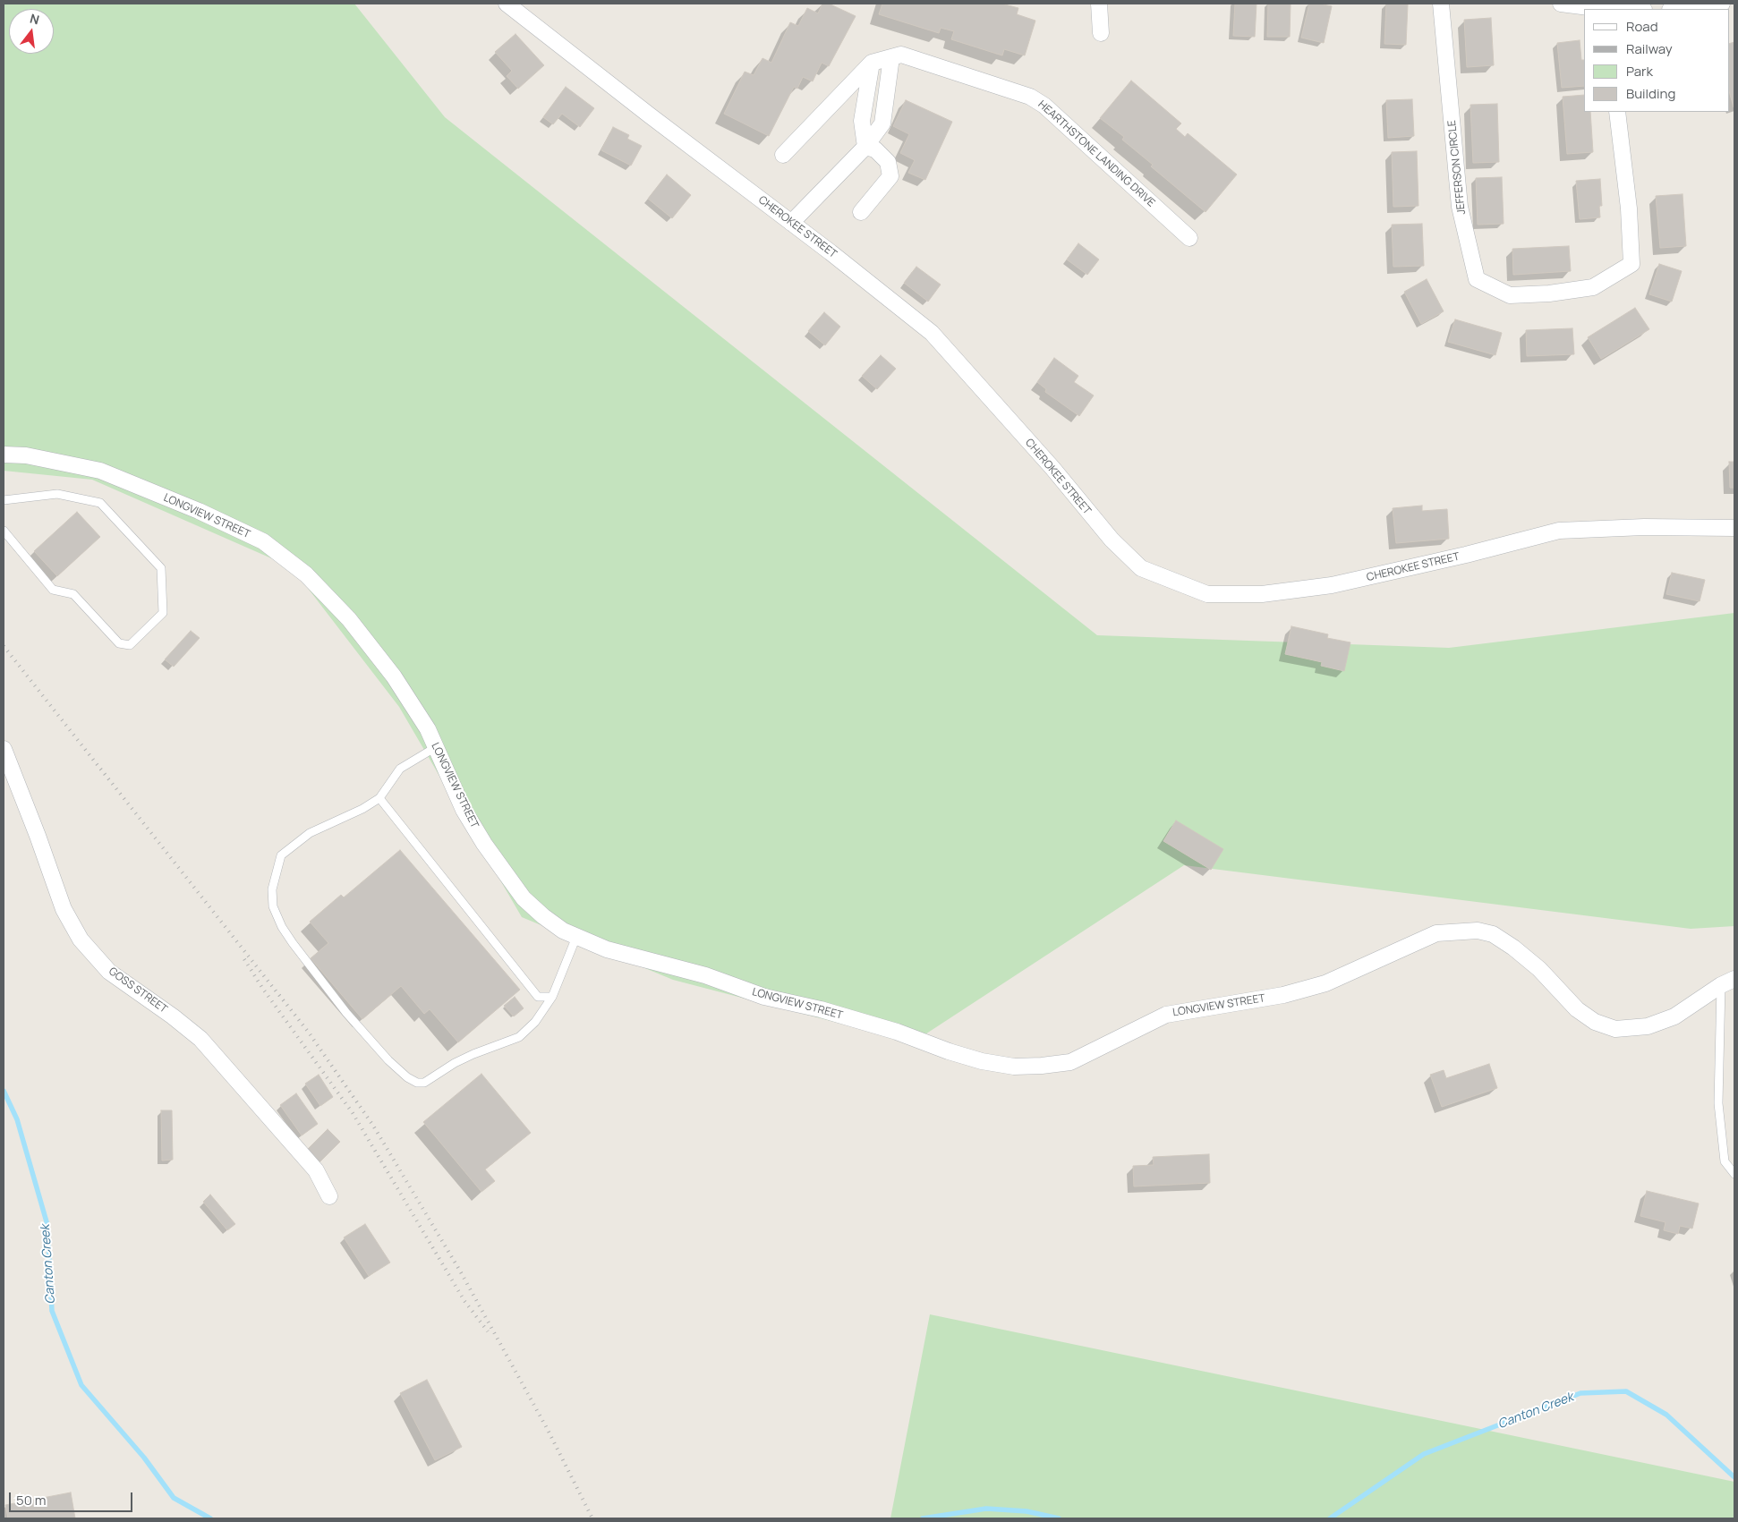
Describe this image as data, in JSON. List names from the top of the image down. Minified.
{"streets":{"street":["HEARTHSTONE LANDING DRIVE","JEFFERSON CIRCLE","CHEROKEE STREET","LONGVIEW STREET","GOSS STREET"]},"water":["Canton Creek"],"legend":["Road","Railway","Park","Building"],"scale_bar":"50 m","north":"top"}
